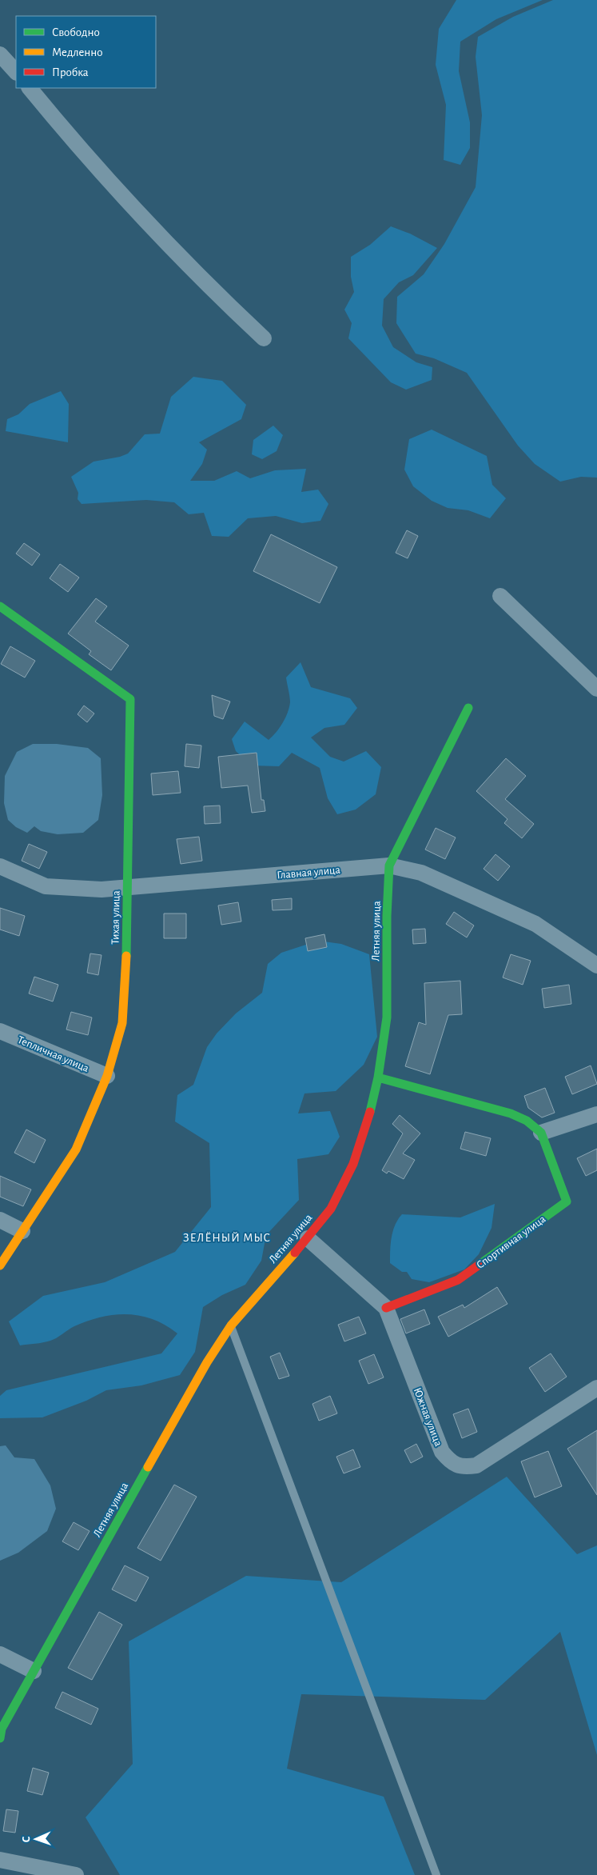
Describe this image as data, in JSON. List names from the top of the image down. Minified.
{"streets":{"street":["Главная улица","Тихая улица","Летняя улица","Тепличная улица","Спортивная улица","Южная улица"]},"crossings":[["Главная улица","Тихая улица"],["Главная улица","Летняя улица"],["Тихая улица","Тепличная улица"],["Летняя улица","Южная улица"],["Спортивная улица","Южная улица"]],"districts":["ЗЕЛЁНЫЙ МЫС"],"legend":["Свободно","Медленно","Пробка"],"north":"left"}
